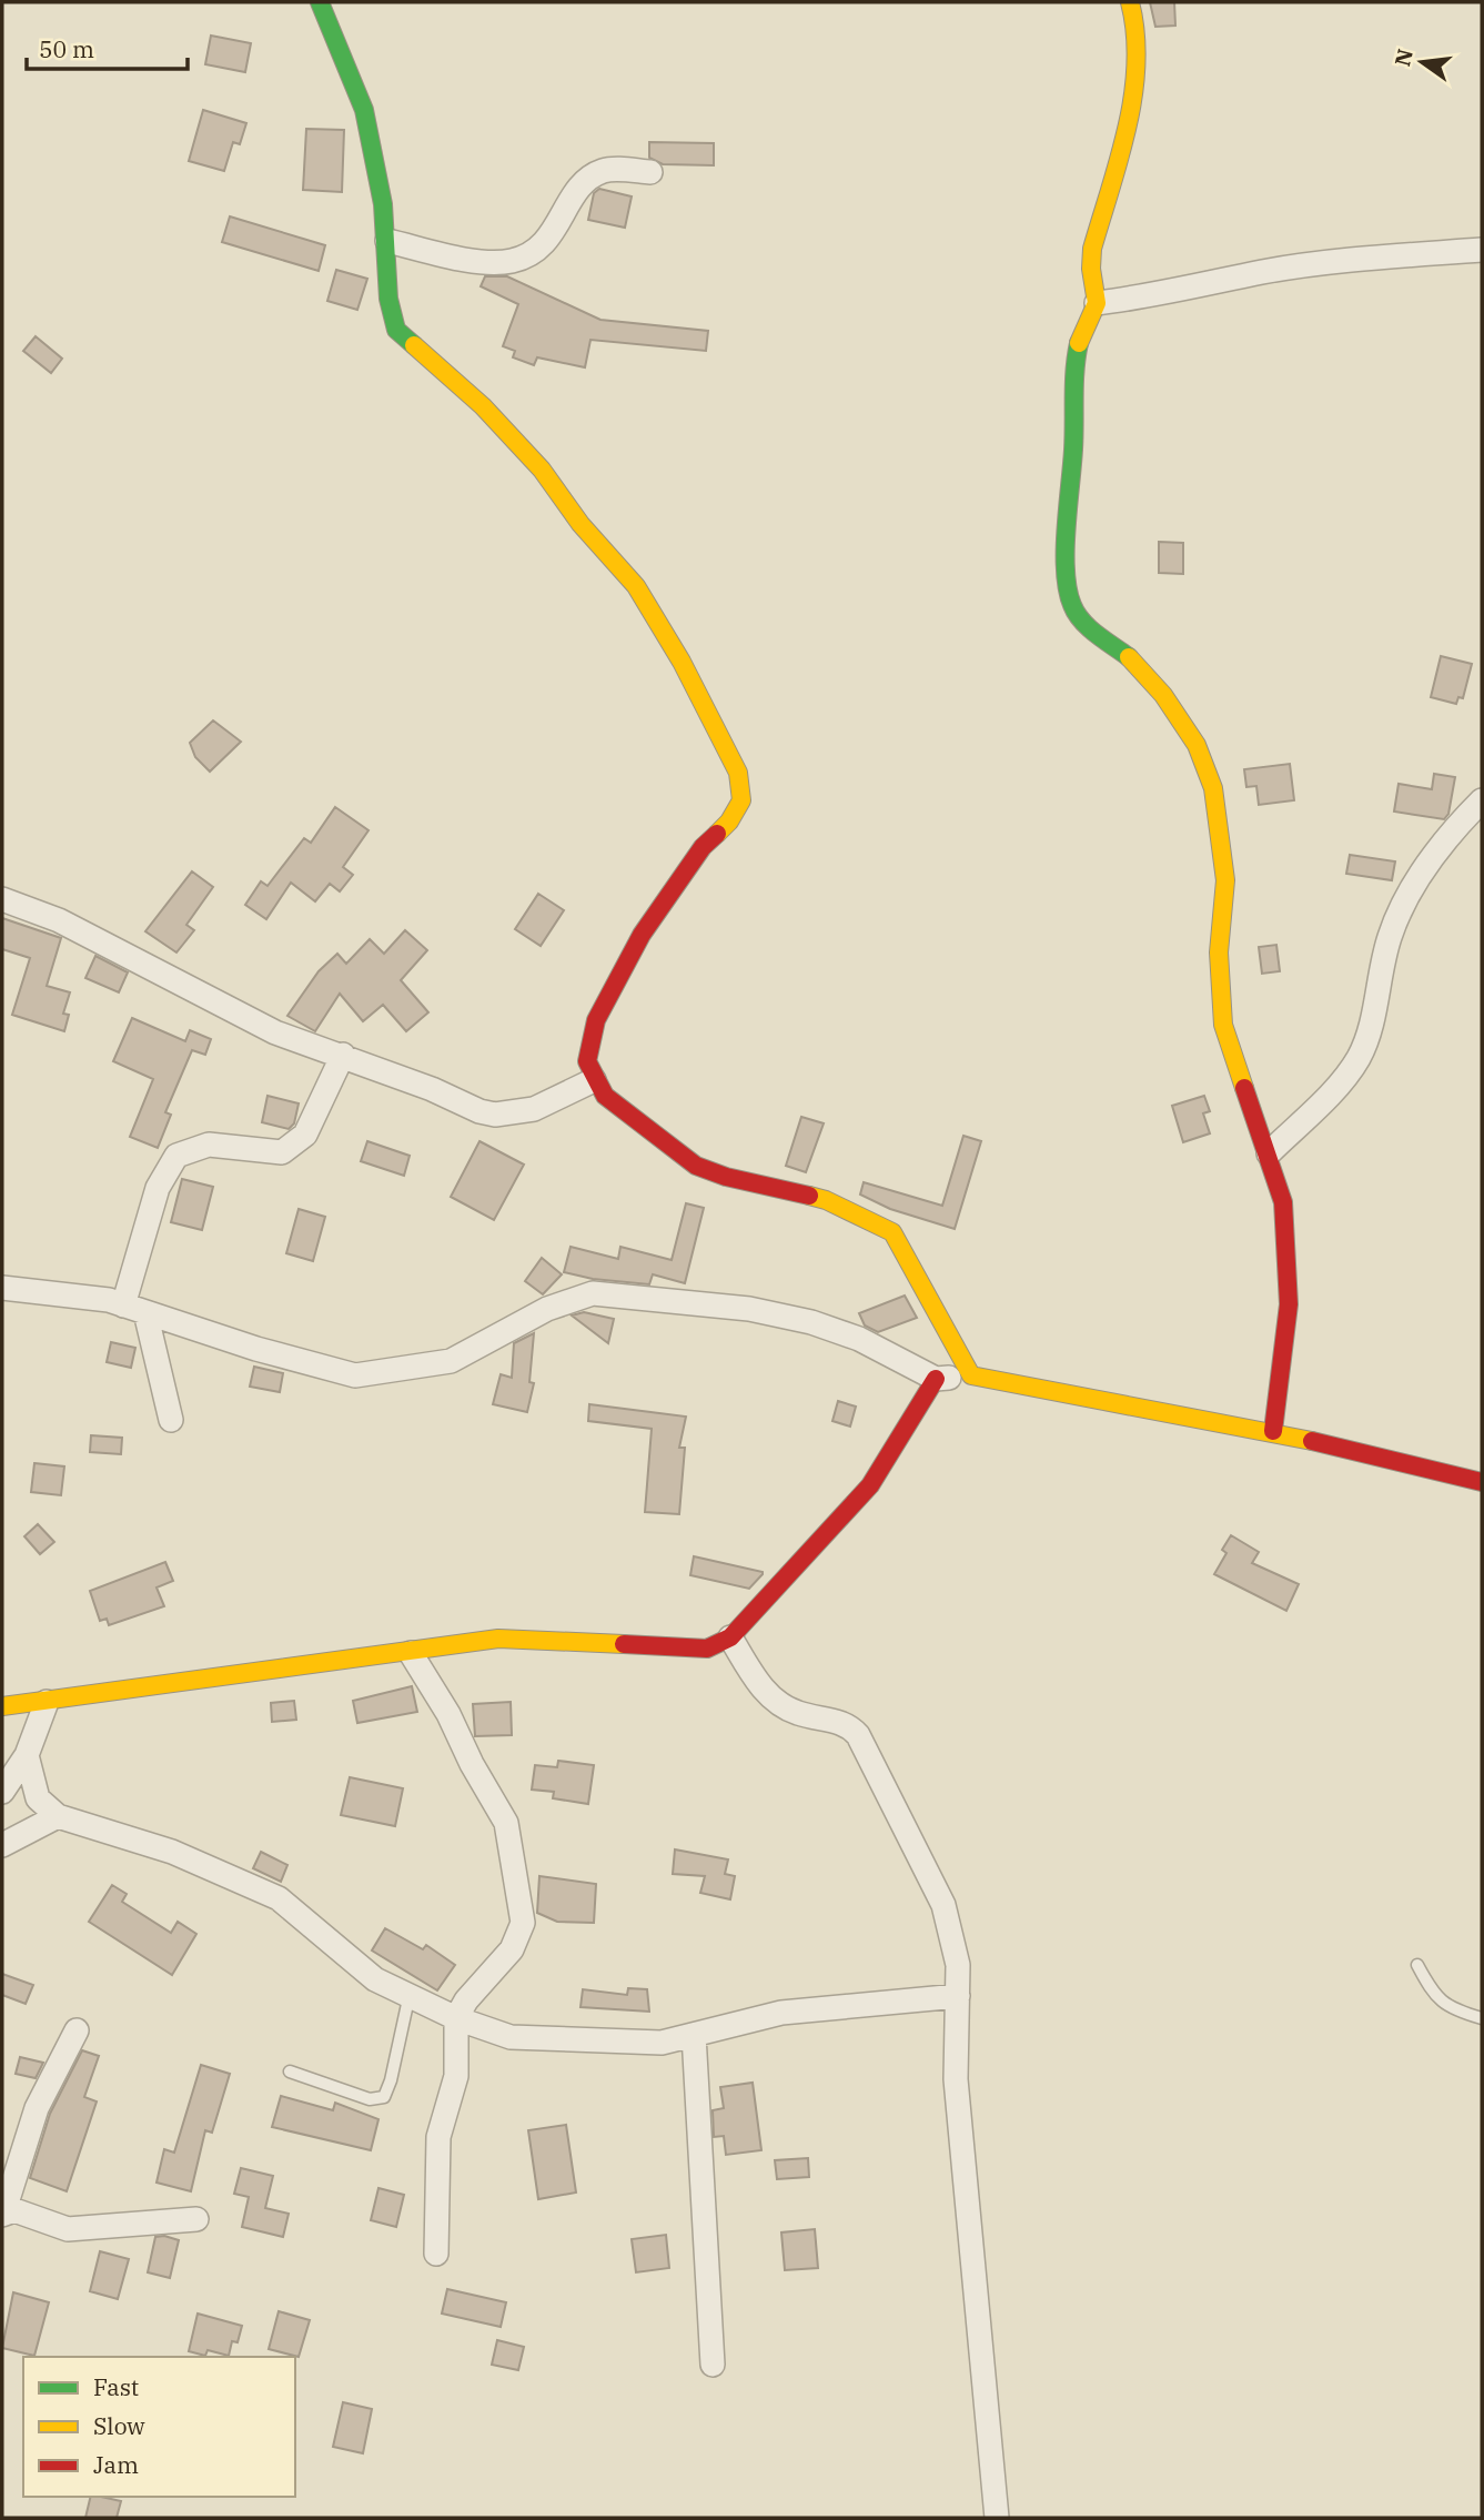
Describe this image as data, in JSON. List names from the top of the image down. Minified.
{"legend":["Fast","Slow","Jam"],"scale_bar":"50 m","north":"left"}
